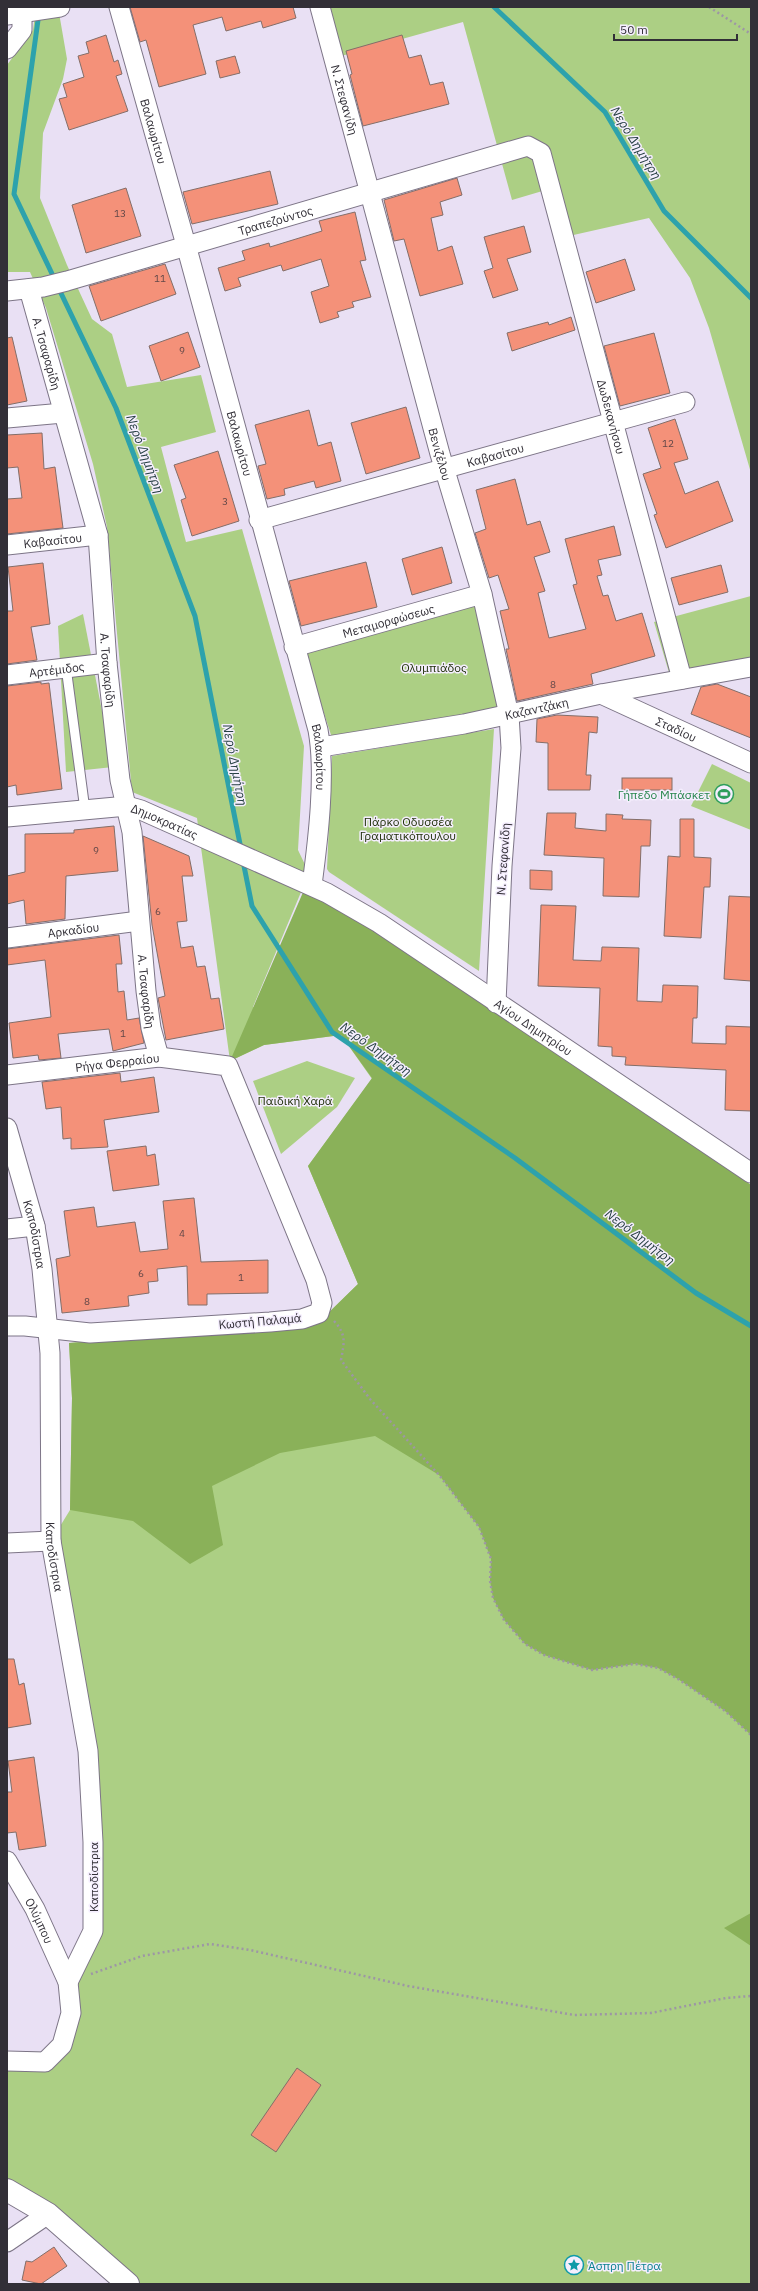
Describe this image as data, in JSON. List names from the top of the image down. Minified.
{"streets":{"street":["Ν. Στεφανίδη","Βαλαωρίτου","Τραπεζούντος","Α. Τσαφαρίδη","Δωδεκανήσου","Βενιζέλου","Καβασίτου","Μεταμορφώσεως","Αρτέμιδος","Καζαντζάκη","Σταδίου","Δημοκρατίας","Αρκαδίου","Αγίου Δημητρίου","Ρήγα Φερραίου","Καποδίστρια","Κωστή Παλαμά","Ολύμπου"]},"crossings":[["Ν. Στεφανίδη","Τραπεζούντος"],["Ν. Στεφανίδη","Βενιζέλου"],["Ν. Στεφανίδη","Καζαντζάκη"],["Ν. Στεφανίδη","Αγίου Δημητρίου"],["Βαλαωρίτου","Τραπεζούντος"],["Βαλαωρίτου","Καβασίτου"],["Βαλαωρίτου","Μεταμορφώσεως"],["Βαλαωρίτου","Καζαντζάκη"],["Βαλαωρίτου","Δημοκρατίας"],["Βαλαωρίτου","Αγίου Δημητρίου"],["Τραπεζούντος","Α. Τσαφαρίδη"],["Τραπεζούντος","Δωδεκανήσου"],["Τραπεζούντος","Βενιζέλου"],["Α. Τσαφαρίδη","Καβασίτου"],["Α. Τσαφαρίδη","Αρτέμιδος"],["Α. Τσαφαρίδη","Δημοκρατίας"],["Α. Τσαφαρίδη","Αρκαδίου"],["Α. Τσαφαρίδη","Ρήγα Φερραίου"],["Δωδεκανήσου","Καβασίτου"],["Δωδεκανήσου","Καζαντζάκη"],["Βενιζέλου","Καβασίτου"],["Βενιζέλου","Μεταμορφώσεως"],["Βενιζέλου","Καζαντζάκη"],["Καζαντζάκη","Σταδίου"],["Δημοκρατίας","Αγίου Δημητρίου"],["Ρήγα Φερραίου","Κωστή Παλαμά"],["Καποδίστρια","Κωστή Παλαμά"],["Καποδίστρια","Ολύμπου"]],"water":["Νερό Δημήτρη"],"parks":["Ολυμπιάδος","Πάρκο Οδυσσέα Γραματικόπουλου","Παιδική Χαρά"],"places":{"sports":["Γήπεδο Μπάσκετ"],"place":["Άσπρη Πέτρα"]},"house_numbers":["13","11","9","12","3","8","9","6","1","4","6","1","8"],"scale_bar":"50 m"}
